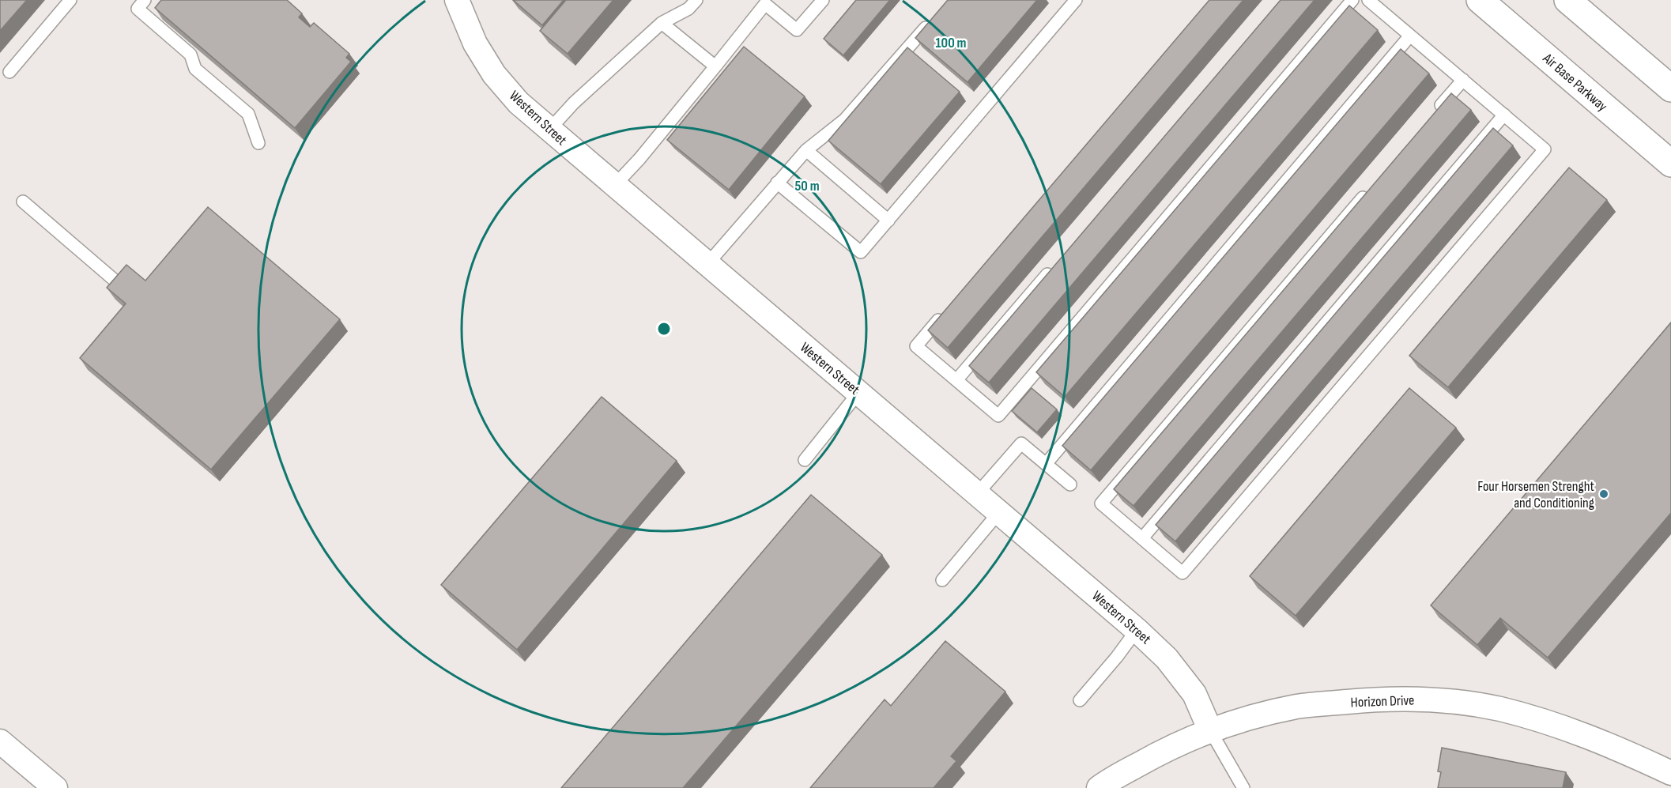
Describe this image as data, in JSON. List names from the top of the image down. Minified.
{"streets":{"main road":["Air Base Parkway"],"street":["Western Street","Horizon Drive"]},"crossings":[["Western Street","Horizon Drive"]],"places":["Four Horsemen Strenght and Conditioning"],"rings":["100 m","50 m"]}
